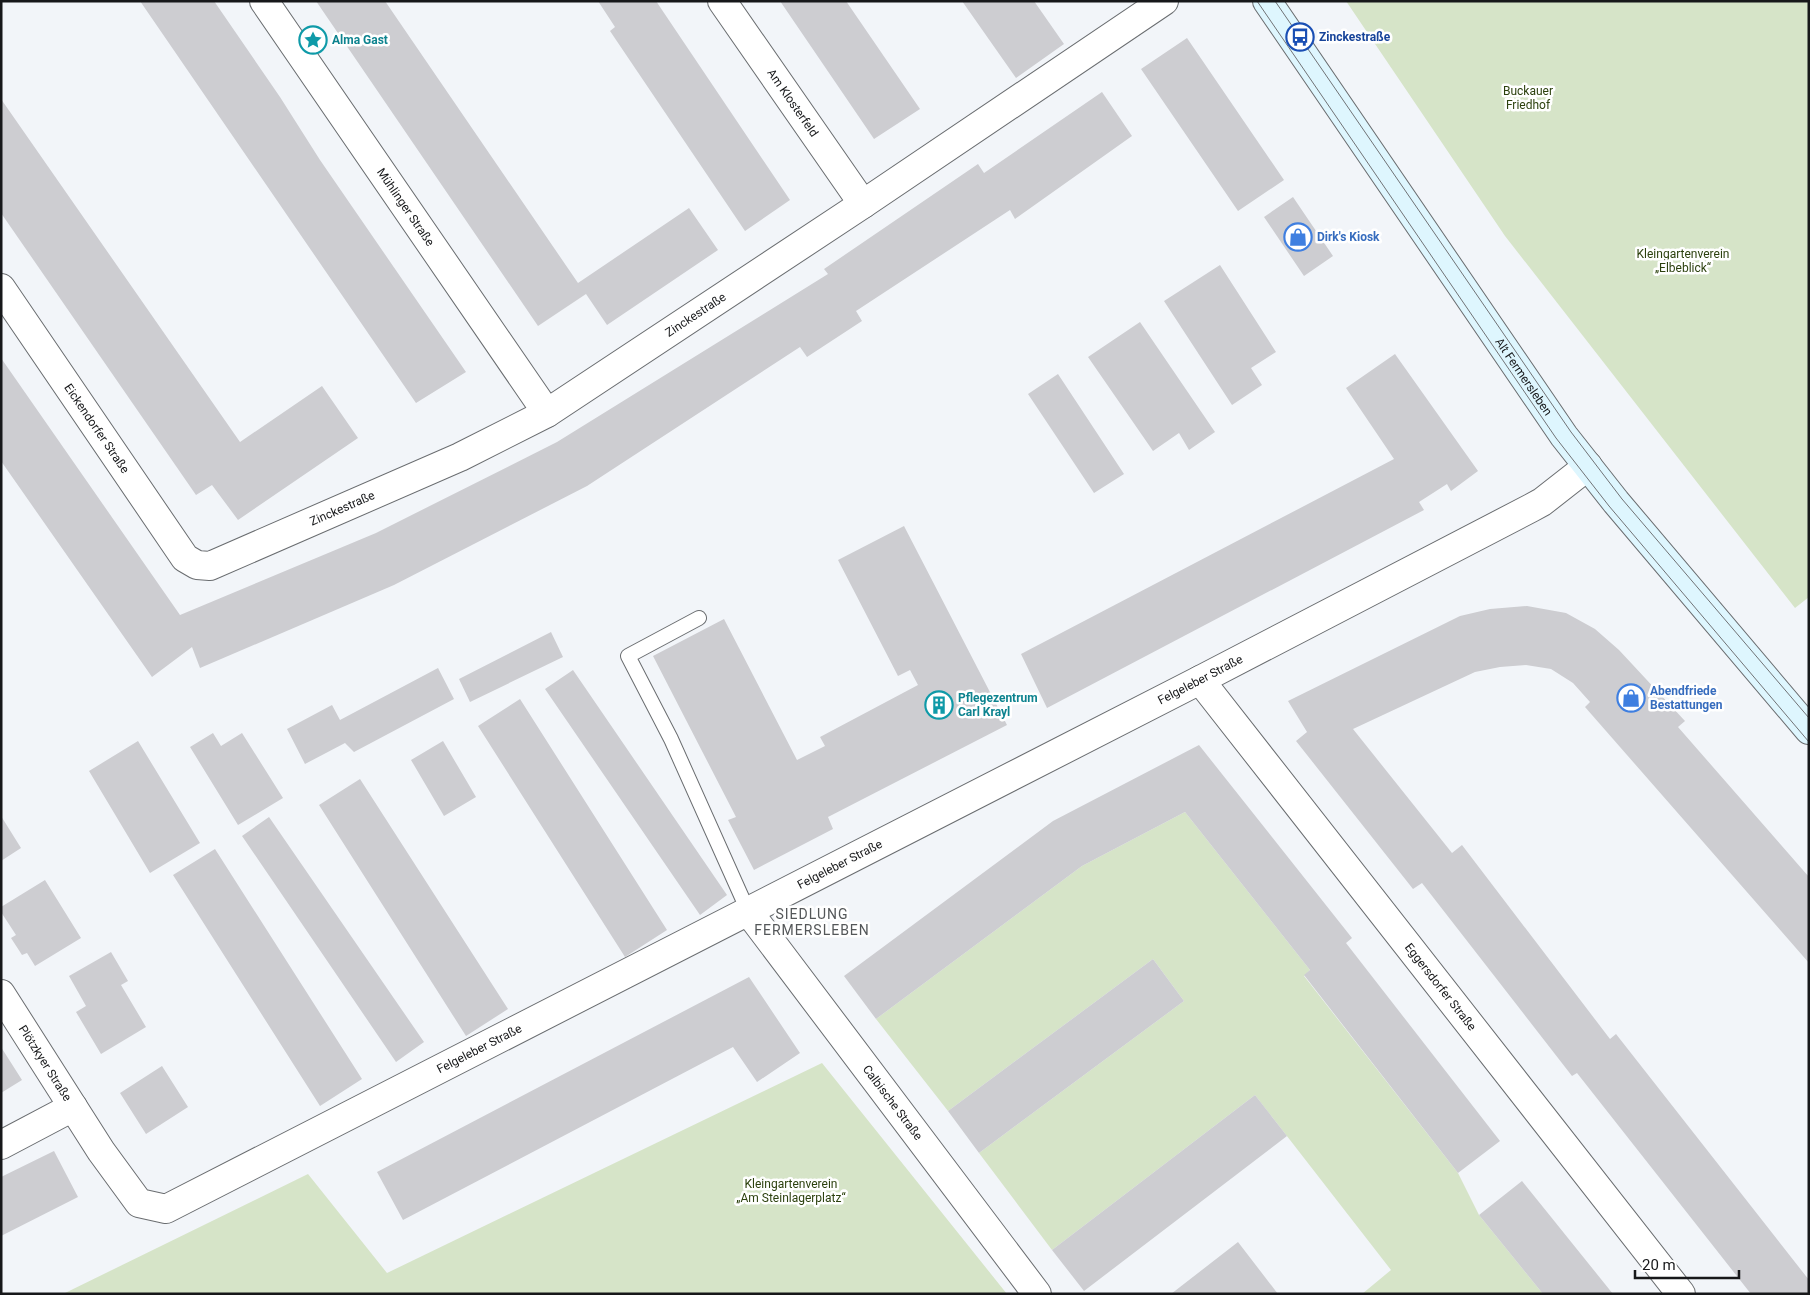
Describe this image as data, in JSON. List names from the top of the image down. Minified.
{"streets":{"main road":["Alt Fermersleben"],"street":["Am Klosterfeld","Mühlinger Straße","Zinckestraße","Eickendorfer Straße","Felgeleber Straße","Eggersdorfer Straße","Plötzkyer Straße","Calbische Straße"]},"crossings":[["Am Klosterfeld","Zinckestraße"],["Mühlinger Straße","Zinckestraße"],["Zinckestraße","Eickendorfer Straße"],["Alt Fermersleben","Felgeleber Straße"],["Felgeleber Straße","Eggersdorfer Straße"],["Felgeleber Straße","Plötzkyer Straße"],["Felgeleber Straße","Calbische Straße"]],"districts":["SIEDLUNG FERMERSLEBEN"],"parks":["Buckauer Friedhof","Kleingartenverein „Elbeblick“","Kleingartenverein „Am Steinlagerplatz“"],"places":{"bus stop":["Zinckestraße"],"place":["Alma Gast"],"shop":["Dirk's Kiosk","Abendfriede Bestattungen"],"building":["Pflegezentrum Carl Krayl"]},"scale_bar":"20 m"}
